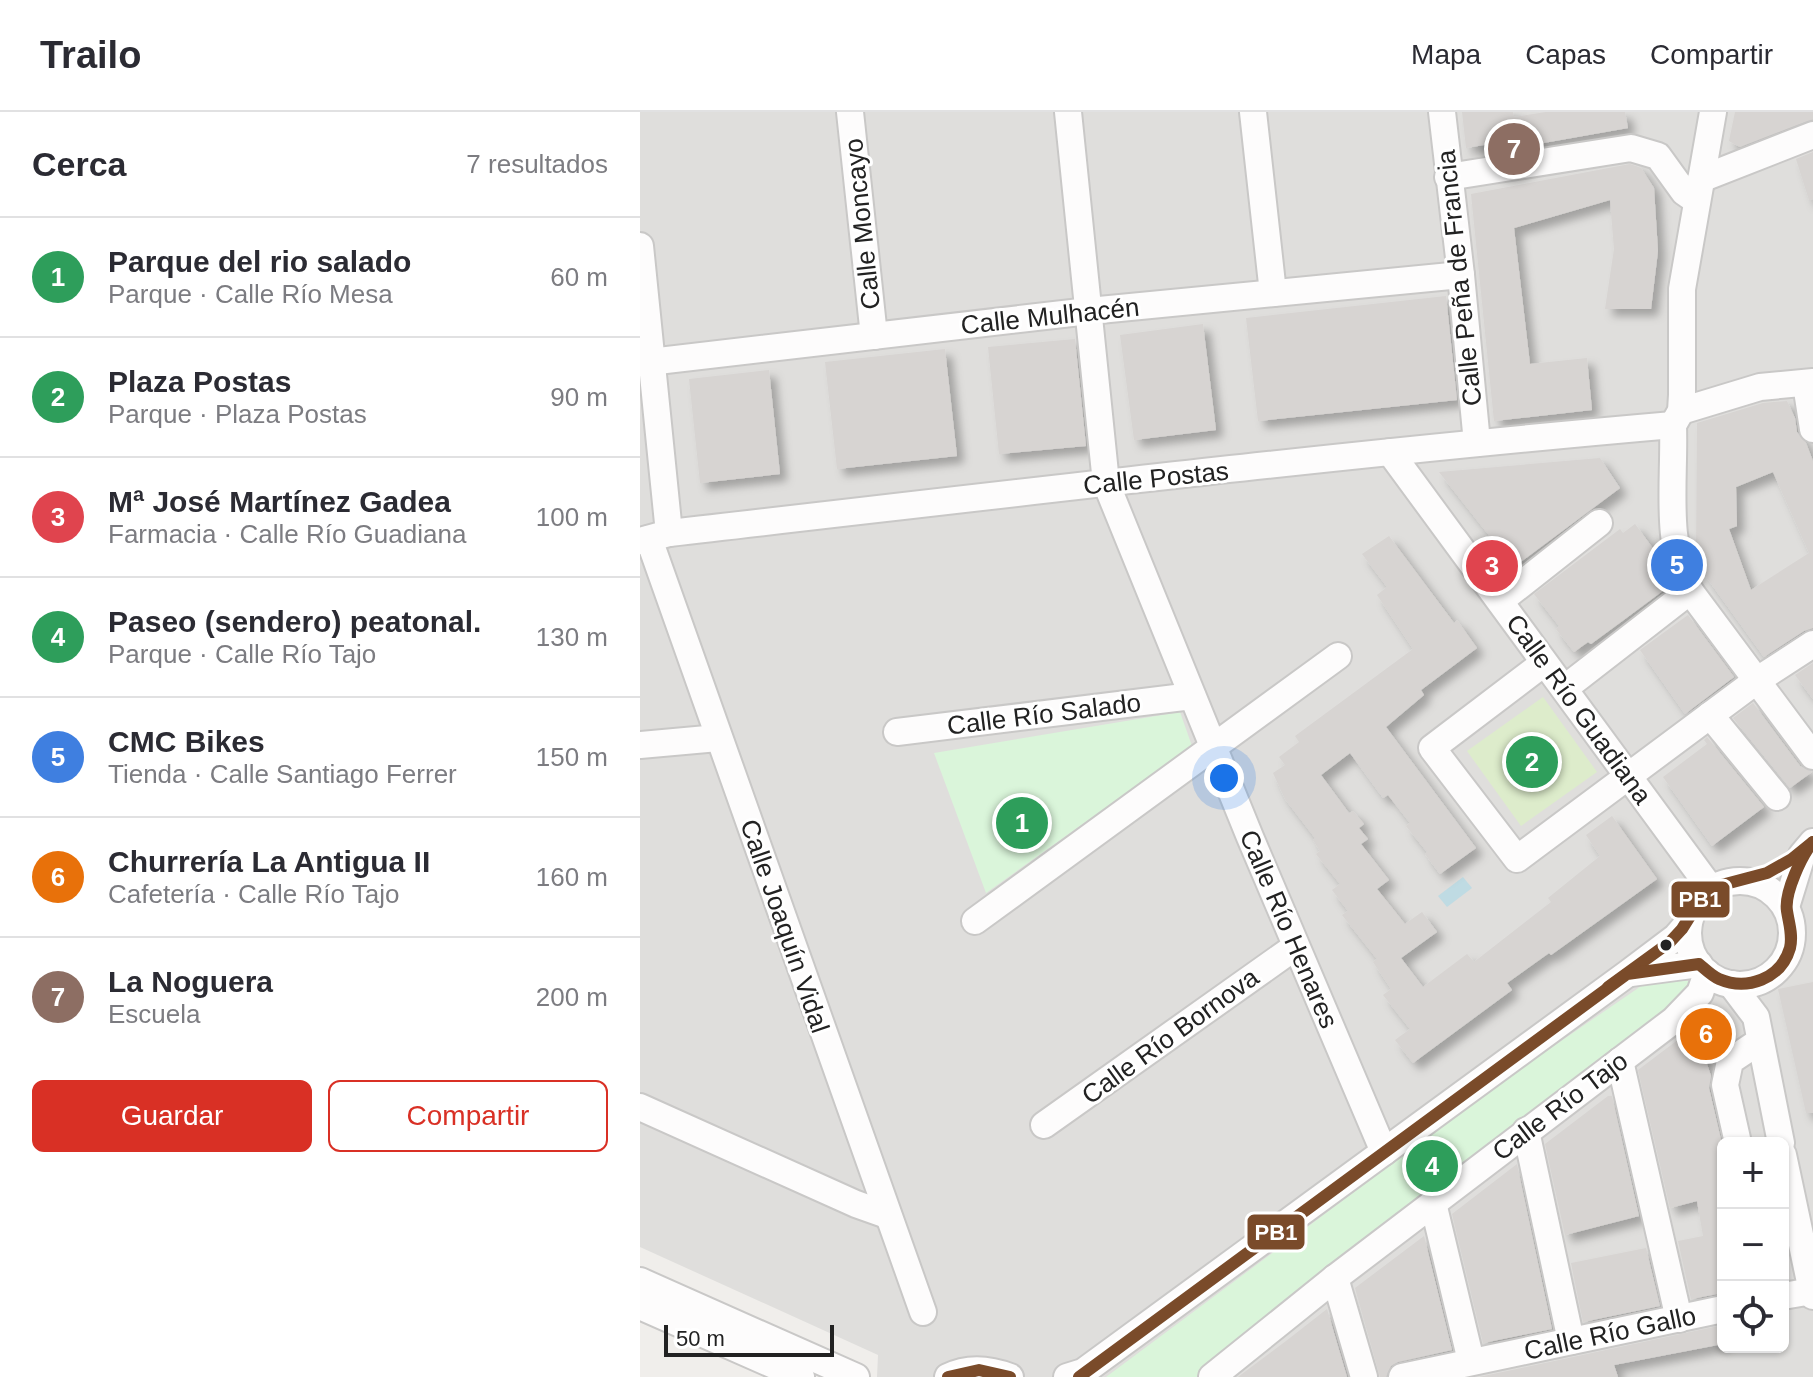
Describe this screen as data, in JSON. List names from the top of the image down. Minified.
{"streets":{"street":["Calle Moncayo","Calle Peña de Francia","Calle Mulhacén","Calle Postas","Calle Río Guadiana","Calle Río Salado","Calle Joaquín Vidal","Calle Río Henares","Calle Río Bornova","Calle Río Tajo","Calle Río Gallo"]},"crossings":[["Calle Moncayo","Calle Mulhacén"],["Calle Peña de Francia","Calle Mulhacén"],["Calle Peña de Francia","Calle Postas"],["Calle Mulhacén","Calle Joaquín Vidal"],["Calle Mulhacén","Calle Río Henares"],["Calle Postas","Calle Río Guadiana"],["Calle Postas","Calle Joaquín Vidal"],["Calle Postas","Calle Río Henares"],["Calle Río Guadiana","Calle Río Tajo"],["Calle Río Salado","Calle Río Henares"],["Calle Río Henares","Calle Río Bornova"]],"lines":["transit line PB1"],"scale_bar":"50 m","page":{"header":"Trailo","nav":["Mapa","Capas","Compartir"],"heading":["Cerca","7 resultados"],"pins":["7","5","3","2","1","6","4"],"list":[{"mark":"1","name":"Parque del rio salado","note":"Parque · Calle Río Mesa","value":"60 m"},{"mark":"2","name":"Plaza Postas","note":"Parque · Plaza Postas","value":"90 m"},{"mark":"3","name":"Mª José Martínez Gadea","note":"Farmacia · Calle Río Guadiana","value":"100 m"},{"mark":"4","name":"Paseo (sendero) peatonal.","note":"Parque · Calle Río Tajo","value":"130 m"},{"mark":"5","name":"CMC Bikes","note":"Tienda · Calle Santiago Ferrer","value":"150 m"},{"mark":"6","name":"Churrería La Antigua II","note":"Cafetería · Calle Río Tajo","value":"160 m"},{"mark":"7","name":"La Noguera","note":"Escuela","value":"200 m"}],"buttons":["Guardar","Compartir"],"map_buttons":["+","−"],"scale":"50 m"}}
